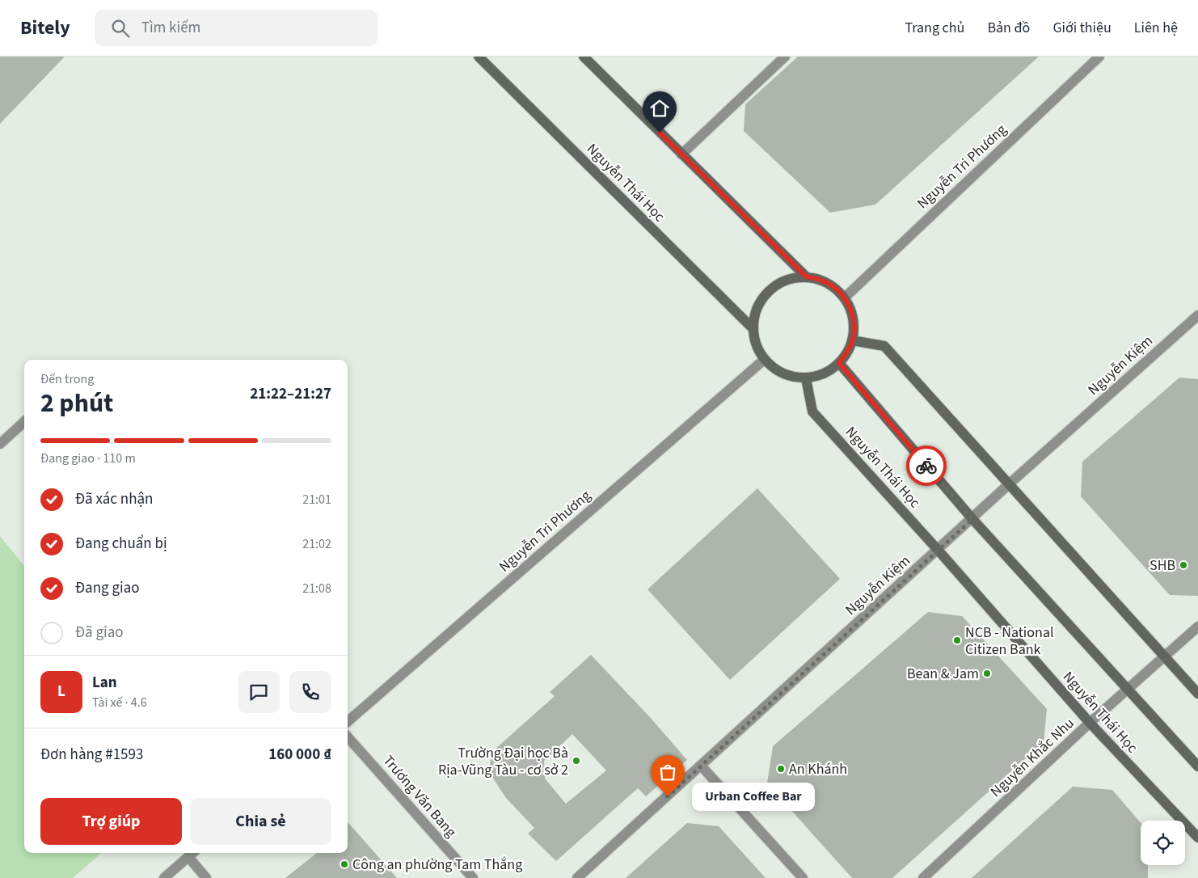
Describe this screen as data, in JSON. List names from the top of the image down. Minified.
{"streets":{"main road":["Nguyễn Thái Học"],"street":["Nguyễn Tri Phương","Nguyễn Kiệm","Nguyễn Khắc Nhu","Trương Văn Bang"]},"crossings":[["Nguyễn Tri Phương","Nguyễn Thái Học"],["Nguyễn Thái Học","Nguyễn Kiệm"],["Nguyễn Thái Học","Nguyễn Khắc Nhu"]],"places":["SHB","NCB - National Citizen Bank","Bean & Jam","Trường Đại học Bà Rịa-Vũng Tàu - cơ sở 2","An Khánh","Urban Coffee Bar","Công an phường Tam Thắng"],"page":{"header":"Bitely","search":"Tìm kiếm","nav":["Trang chủ","Bản đồ","Giới thiệu","Liên hệ"],"heading":["2 phút","Đến trong","21:22–21:27"],"panel":["Lan","Tài xế · 4.6","Đơn hàng #1593","160 000 ₫"],"bar":"Đang giao · 110 m","list":[["Đã xác nhận","21:01"],["Đang chuẩn bị","21:02"],["Đang giao","21:08"],"Đã giao"],"round":"L","bubble":"Urban Coffee Bar","buttons":["Trợ giúp","Chia sẻ"]}}
